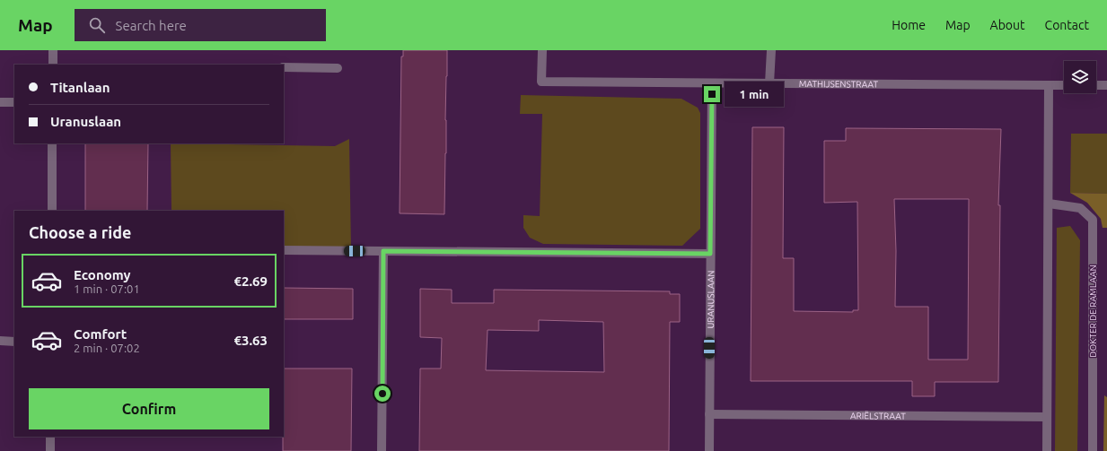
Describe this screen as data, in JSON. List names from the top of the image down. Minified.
{"streets":{"street":["MATHIJSENSTRAAT","URANUSLAAN","DOKTER DE RAMLAAN","ARIËLSTRAAT"]},"crossings":[["MATHIJSENSTRAAT","URANUSLAAN"],["URANUSLAAN","ARIËLSTRAAT"]],"page":{"header":"Map","search":"Search here","nav":["Home","Map","About","Contact"],"banner":["Titanlaan","Uranuslaan"],"bubble":"1 min","heading":"Choose a ride","list":[{"name":"Economy","note":"1 min · 07:01","value":"€2.69"},{"name":"Comfort","note":"2 min · 07:02","value":"€3.63"}],"buttons":"Confirm"}}
